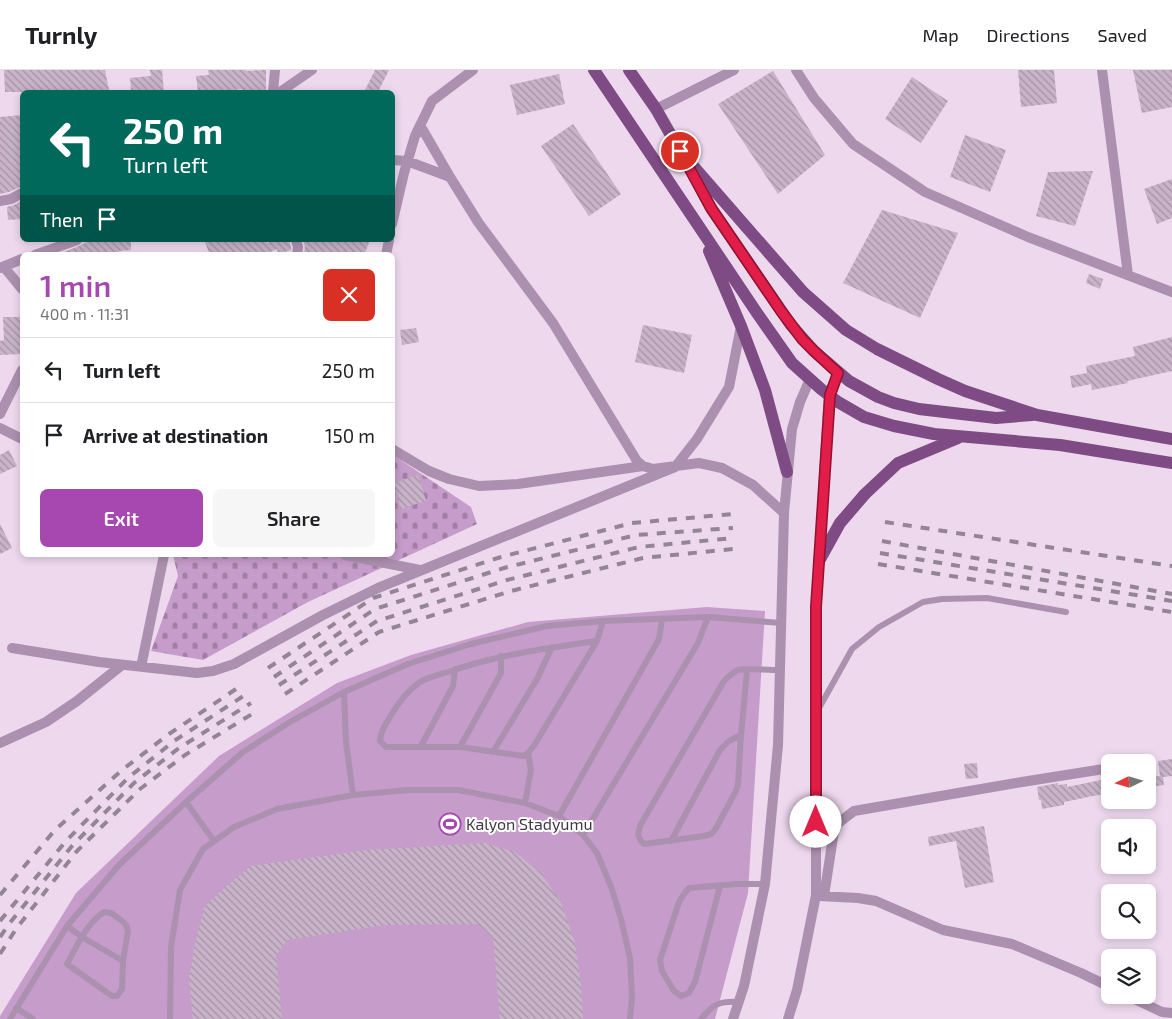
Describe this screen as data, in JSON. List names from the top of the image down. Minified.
{"places":{"sports":["Kalyon Stadyumu"]},"north":"left","page":{"header":"Turnly","nav":["Map","Directions","Saved"],"turn":["250 m","Turn left"],"then":"Then","heading":["1 min","400 m · 11:31"],"list":[{"name":"Turn left","value":"250 m"},{"name":"Arrive at destination","value":"150 m"}],"buttons":["Exit","Share"]}}
